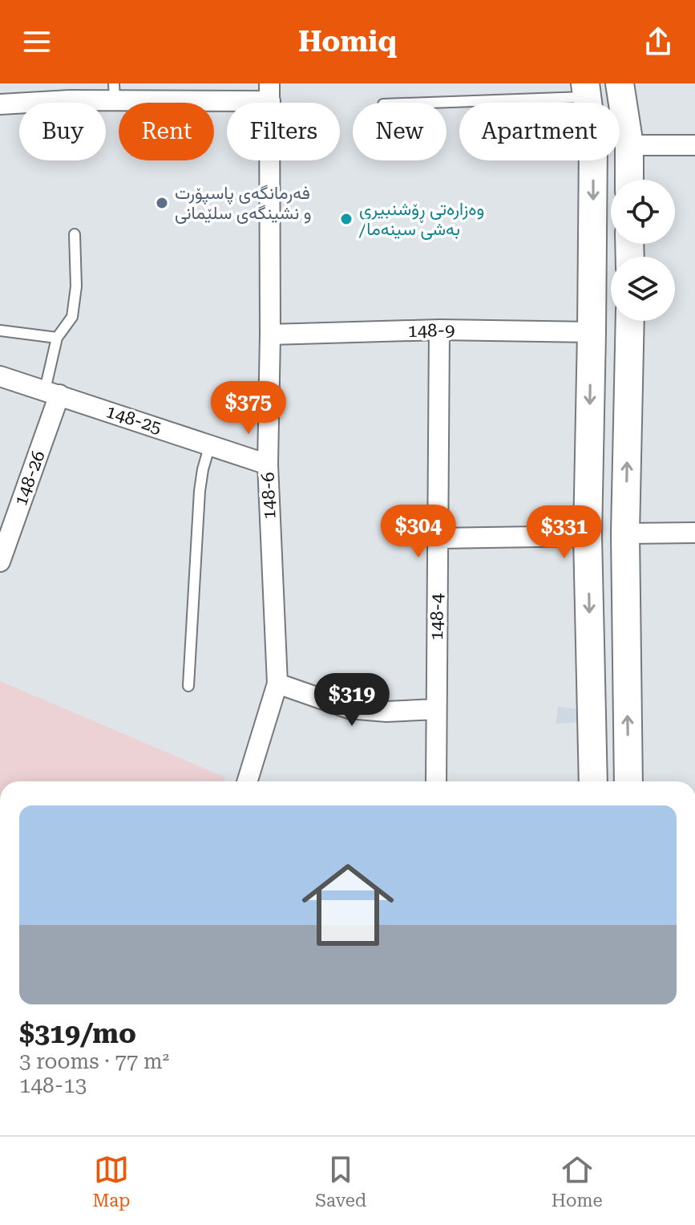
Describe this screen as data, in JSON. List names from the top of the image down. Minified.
{"streets":{"street":["148-9","148-25","148-26","148-6","148-4"]},"crossings":[["148-9","148-6"],["148-9","148-4"],["148-25","148-26"],["148-25","148-6"]],"places":["فەرمانگەی پاسپۆرت و نشینگەی سلێمانی","وە‌زارە‌تی ڕۆشنبیری /بە‌شی سینە‌ما"],"page":{"header":"Homiq","chip":["Buy","Rent","Filters","New","Apartment"],"price":["$375","$304","$331","$319"],"list":[{"name":"$319/mo","note":"3 rooms · 77 m² · 148-13"}],"tabs":["Map","Saved","Home"]}}
